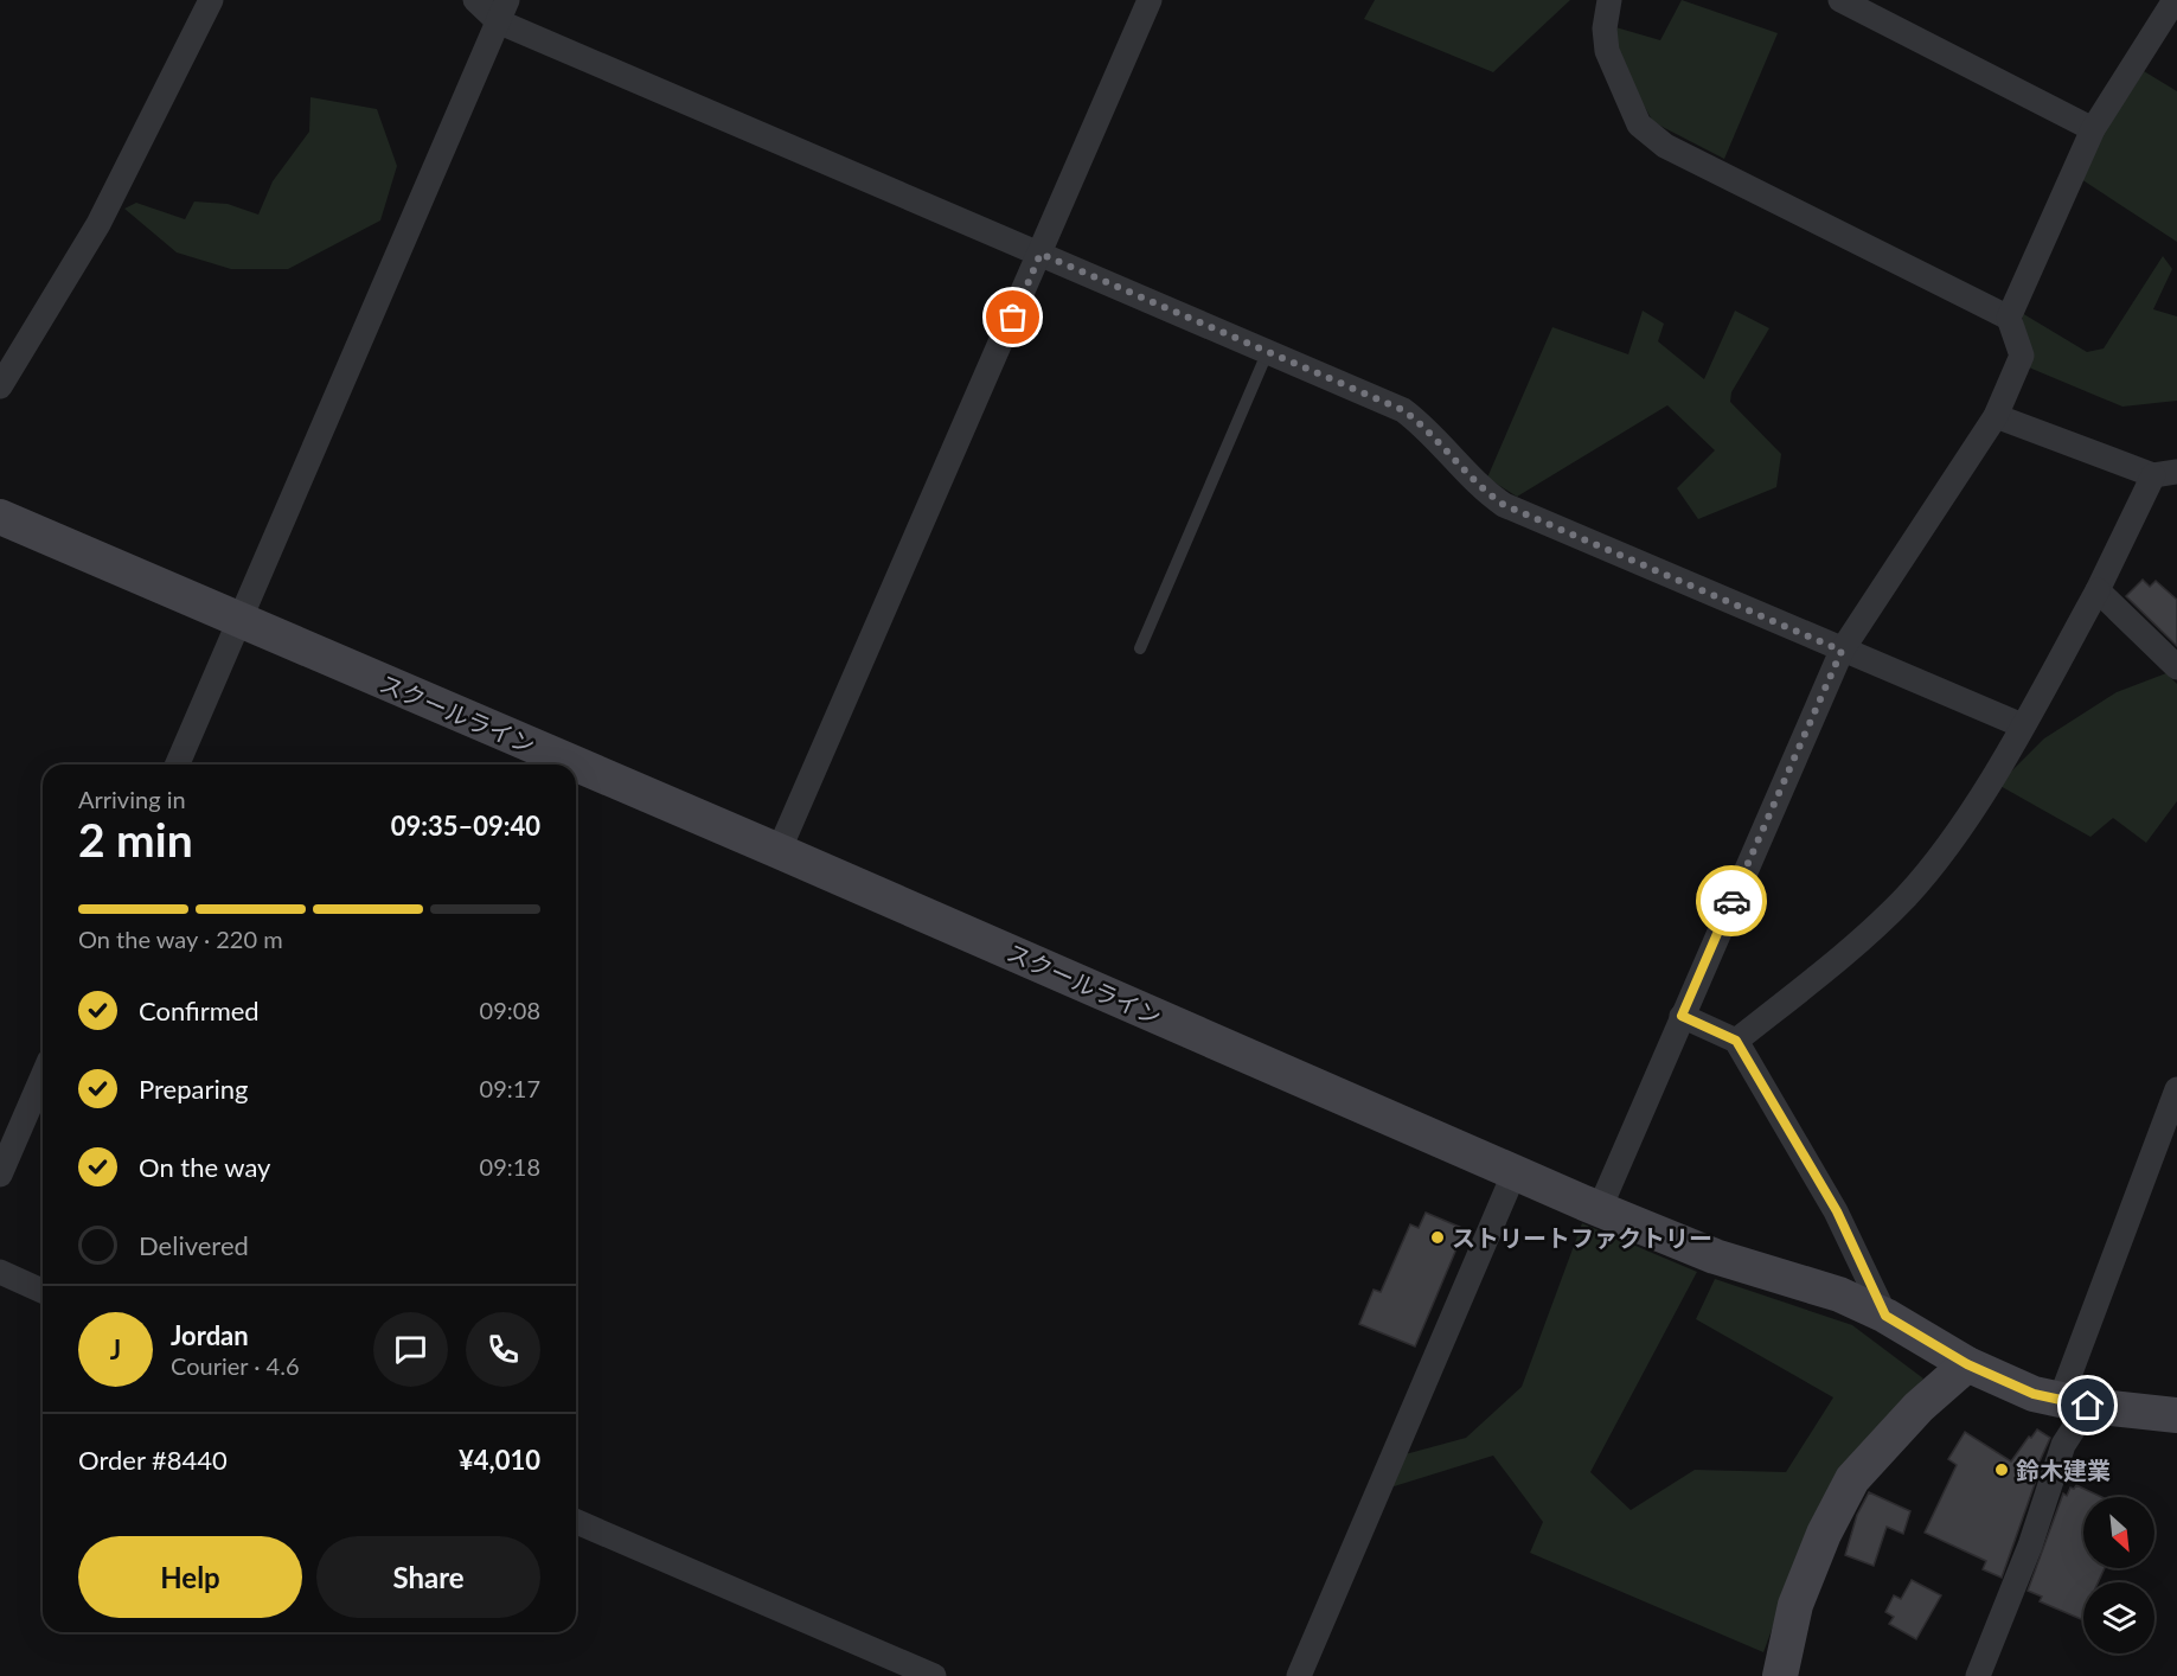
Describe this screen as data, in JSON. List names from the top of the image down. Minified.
{"streets":{"street":["スクールライン"]},"places":["ストリートファクトリー","鈴木建業"],"north":"bottom right","page":{"heading":["2 min","Arriving in","09:35–09:40"],"panel":["Jordan","Courier · 4.6","Order #8440","¥4,010"],"bar":"On the way · 220 m","list":[["Confirmed","09:08"],["Preparing","09:17"],["On the way","09:18"],"Delivered"],"round":"J","buttons":["Help","Share"]}}
